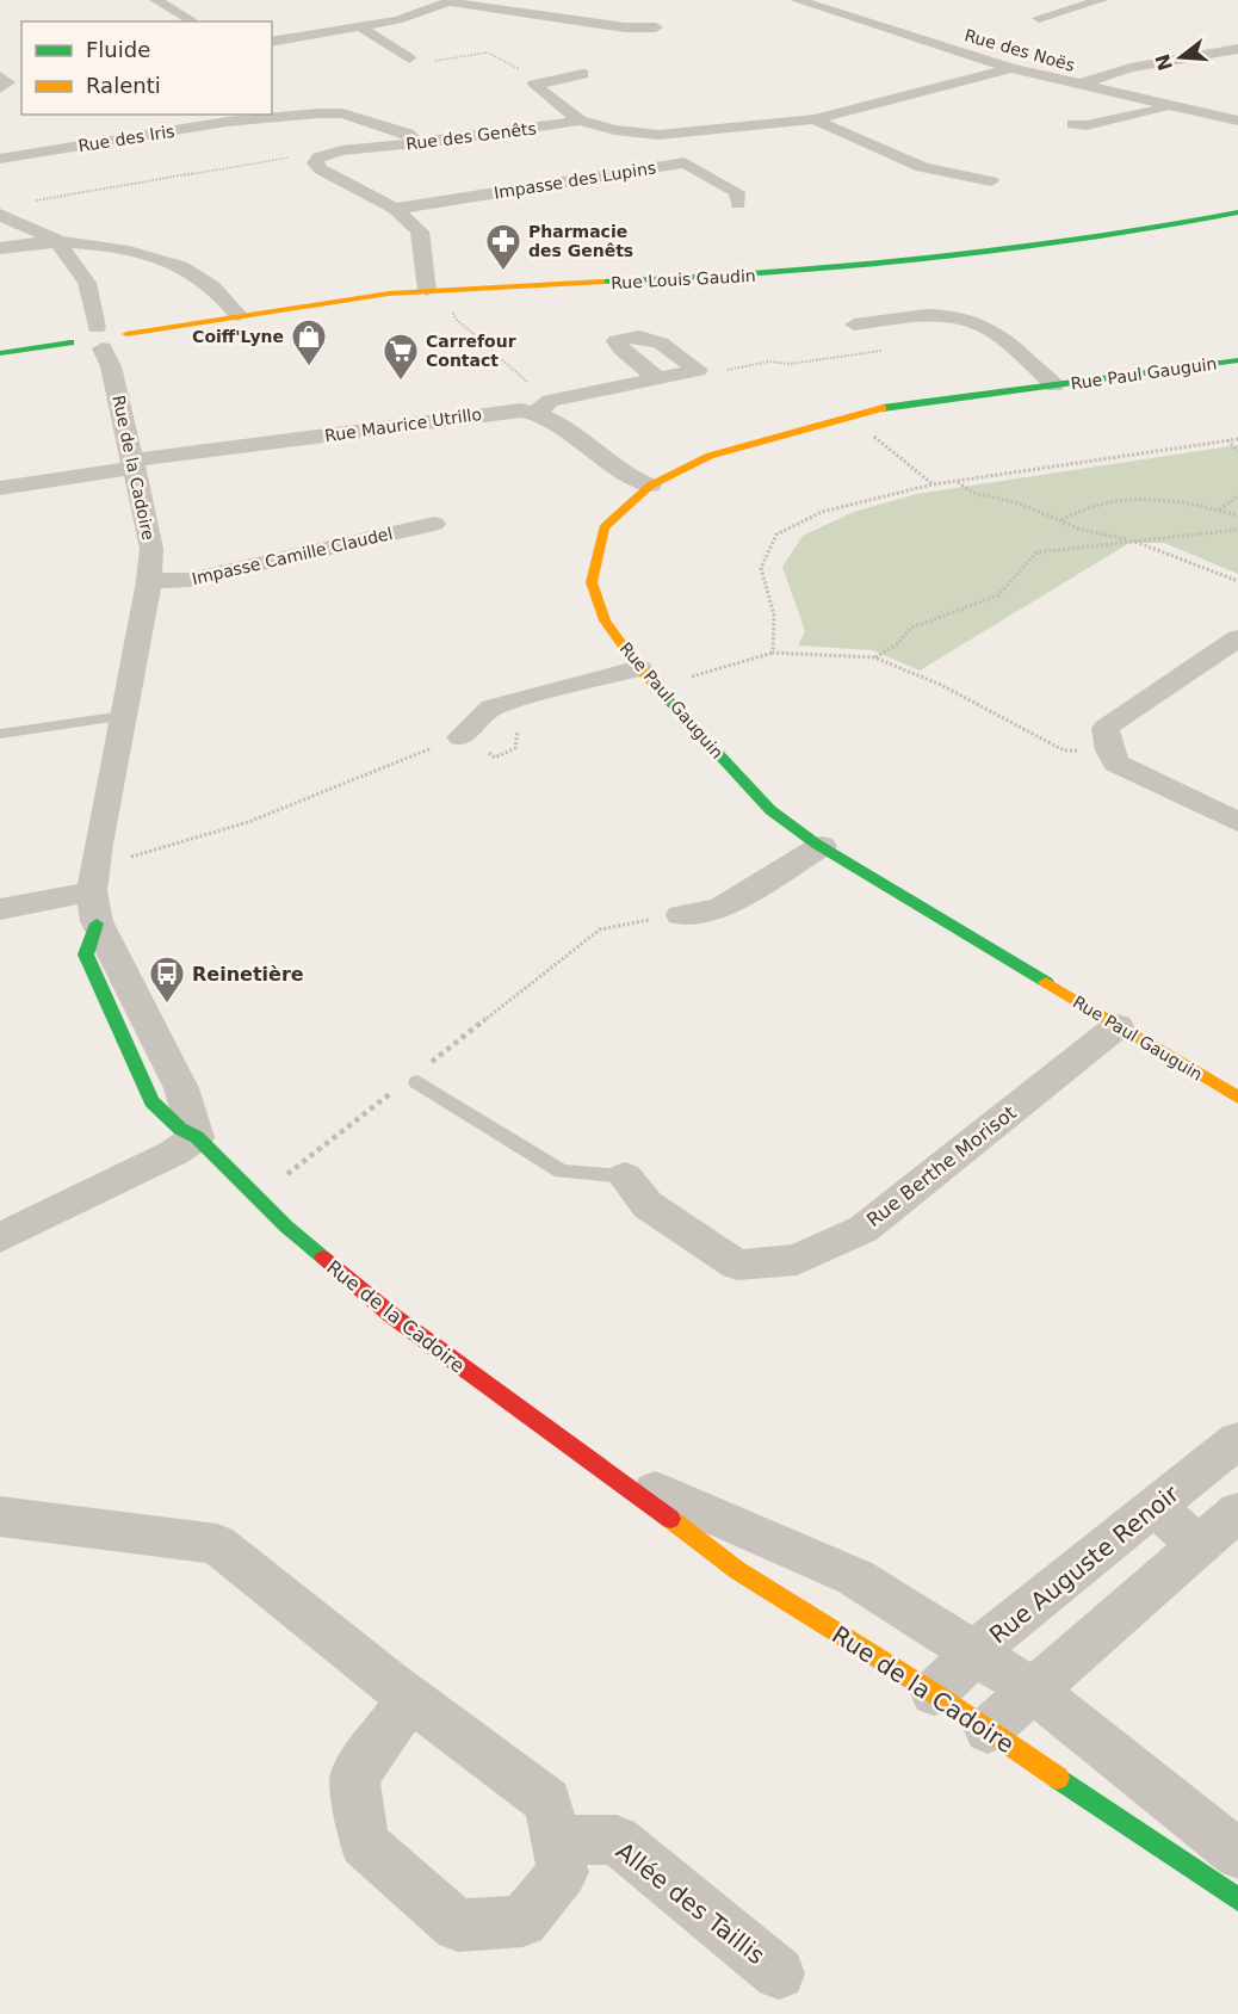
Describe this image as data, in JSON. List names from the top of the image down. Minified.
{"streets":{"street":["Rue des Noës","Rue des Genêts","Rue des Iris","Impasse des Lupins","Rue Louis Gaudin","Rue Paul Gauguin","Rue Maurice Utrillo","Rue de la Cadoire","Impasse Camille Claudel","Rue Berthe Morisot","Rue Auguste Renoir","Allée des Taillis"]},"crossings":[["Rue des Noës","Rue des Genêts"],["Rue des Genêts","Rue des Iris"],["Rue Louis Gaudin","Rue de la Cadoire"],["Rue Paul Gauguin","Rue Maurice Utrillo"],["Rue Paul Gauguin","Rue Berthe Morisot"],["Rue Maurice Utrillo","Rue de la Cadoire"],["Rue de la Cadoire","Impasse Camille Claudel"],["Rue de la Cadoire","Rue Auguste Renoir"]],"places":{"pharmacy":["Pharmacie des Genêts"],"shop":["Coiff'Lyne"],"supermarket":["Carrefour Contact"],"bus stop":["Reinetière"]},"legend":["Fluide","Ralenti"],"north":"left"}
